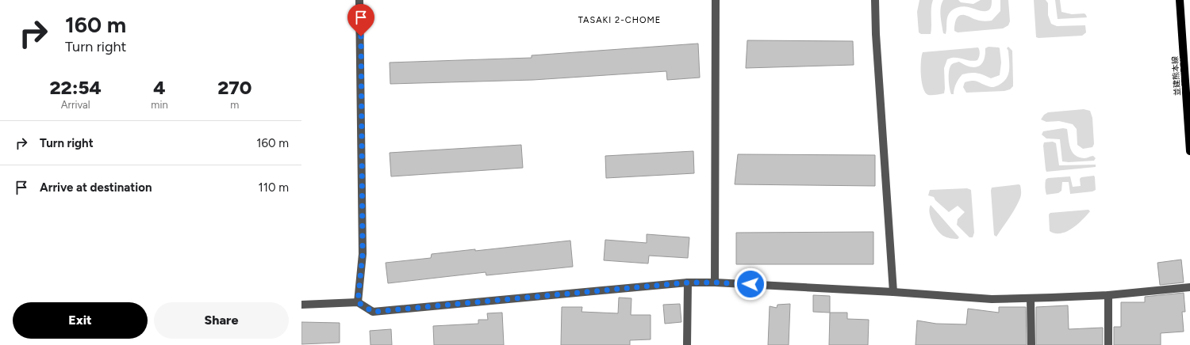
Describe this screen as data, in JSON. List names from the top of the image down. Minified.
{"streets":{"main road":["並建熊本線"]},"districts":["TASAKI 2-CHOME"],"page":{"turn":["160 m","Turn right"],"eta":["22:54","Arrival","4","min","270","m"],"list":[{"name":"Turn right","value":"160 m"},{"name":"Arrive at destination","value":"110 m"}],"buttons":["Exit","Share"]}}
